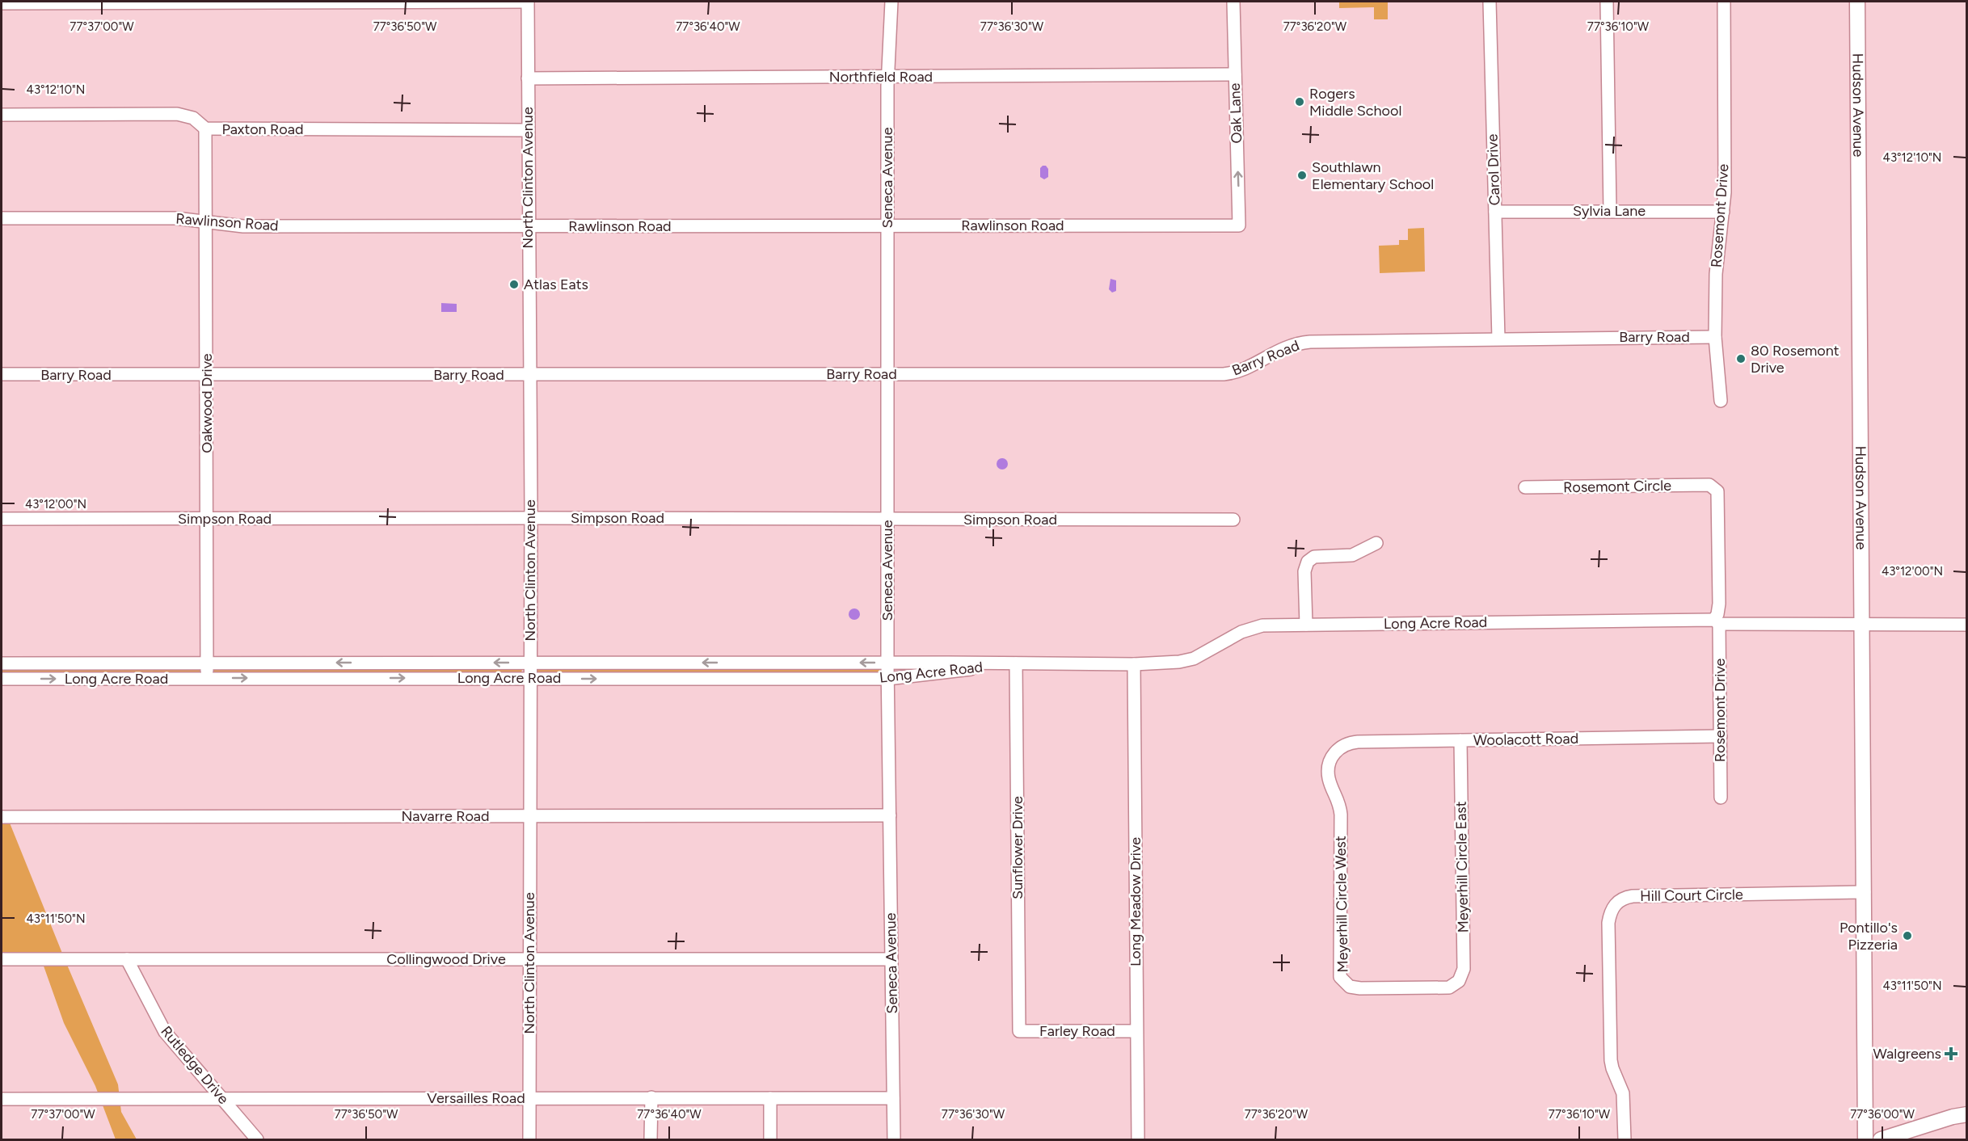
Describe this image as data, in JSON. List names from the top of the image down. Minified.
{"streets":{"main road":["Hudson Avenue"],"street":["Northfield Road","Oak Lane","Paxton Road","Carol Drive","North Clinton Avenue","Seneca Avenue","Sylvia Lane","Rosemont Drive","Rawlinson Road","Barry Road","Oakwood Drive","Rosemont Circle","Simpson Road","Long Acre Road","Woolacott Road","Navarre Road","Sunflower Drive","Meyerhill Circle East","Hill Court Circle","Long Meadow Drive","Meyerhill Circle West","Collingwood Drive","Farley Road","Rutledge Drive","Versailles Road"]},"crossings":[["Northfield Road","Oak Lane"],["Northfield Road","North Clinton Avenue"],["Northfield Road","Seneca Avenue"],["Hudson Avenue","Long Acre Road"],["Hudson Avenue","Hill Court Circle"],["Oak Lane","Rawlinson Road"],["Paxton Road","North Clinton Avenue"],["Paxton Road","Oakwood Drive"],["Carol Drive","Sylvia Lane"],["Carol Drive","Barry Road"],["North Clinton Avenue","Rawlinson Road"],["North Clinton Avenue","Barry Road"],["North Clinton Avenue","Simpson Road"],["North Clinton Avenue","Long Acre Road"],["North Clinton Avenue","Navarre Road"],["North Clinton Avenue","Collingwood Drive"],["North Clinton Avenue","Versailles Road"],["Seneca Avenue","Rawlinson Road"],["Seneca Avenue","Barry Road"],["Seneca Avenue","Simpson Road"],["Seneca Avenue","Long Acre Road"],["Seneca Avenue","Navarre Road"],["Seneca Avenue","Collingwood Drive"],["Seneca Avenue","Versailles Road"],["Sylvia Lane","Rosemont Drive"],["Rosemont Drive","Barry Road"],["Rosemont Drive","Rosemont Circle"],["Rosemont Drive","Long Acre Road"],["Rosemont Drive","Woolacott Road"],["Rawlinson Road","Oakwood Drive"],["Barry Road","Oakwood Drive"],["Oakwood Drive","Simpson Road"],["Oakwood Drive","Long Acre Road"],["Long Acre Road","Sunflower Drive"],["Long Acre Road","Long Meadow Drive"],["Woolacott Road","Meyerhill Circle East"],["Woolacott Road","Meyerhill Circle West"],["Sunflower Drive","Farley Road"],["Meyerhill Circle East","Meyerhill Circle West"],["Long Meadow Drive","Farley Road"],["Collingwood Drive","Rutledge Drive"],["Rutledge Drive","Versailles Road"]],"one_way":["Oak Lane"],"places":{"other":["Rogers Middle School","Southlawn Elementary School","Atlas Eats","80 Rosemont Drive","Pontillo's Pizzeria"],"health":["Walgreens"]},"coordinates":["77°37'00\"W","77°36'50\"W","77°36'40\"W","77°36'30\"W","77°36'20\"W","77°36'10\"W","43°12'10\"N","43°12'00\"N","43°11'50\"N","77°36'00\"W"]}
